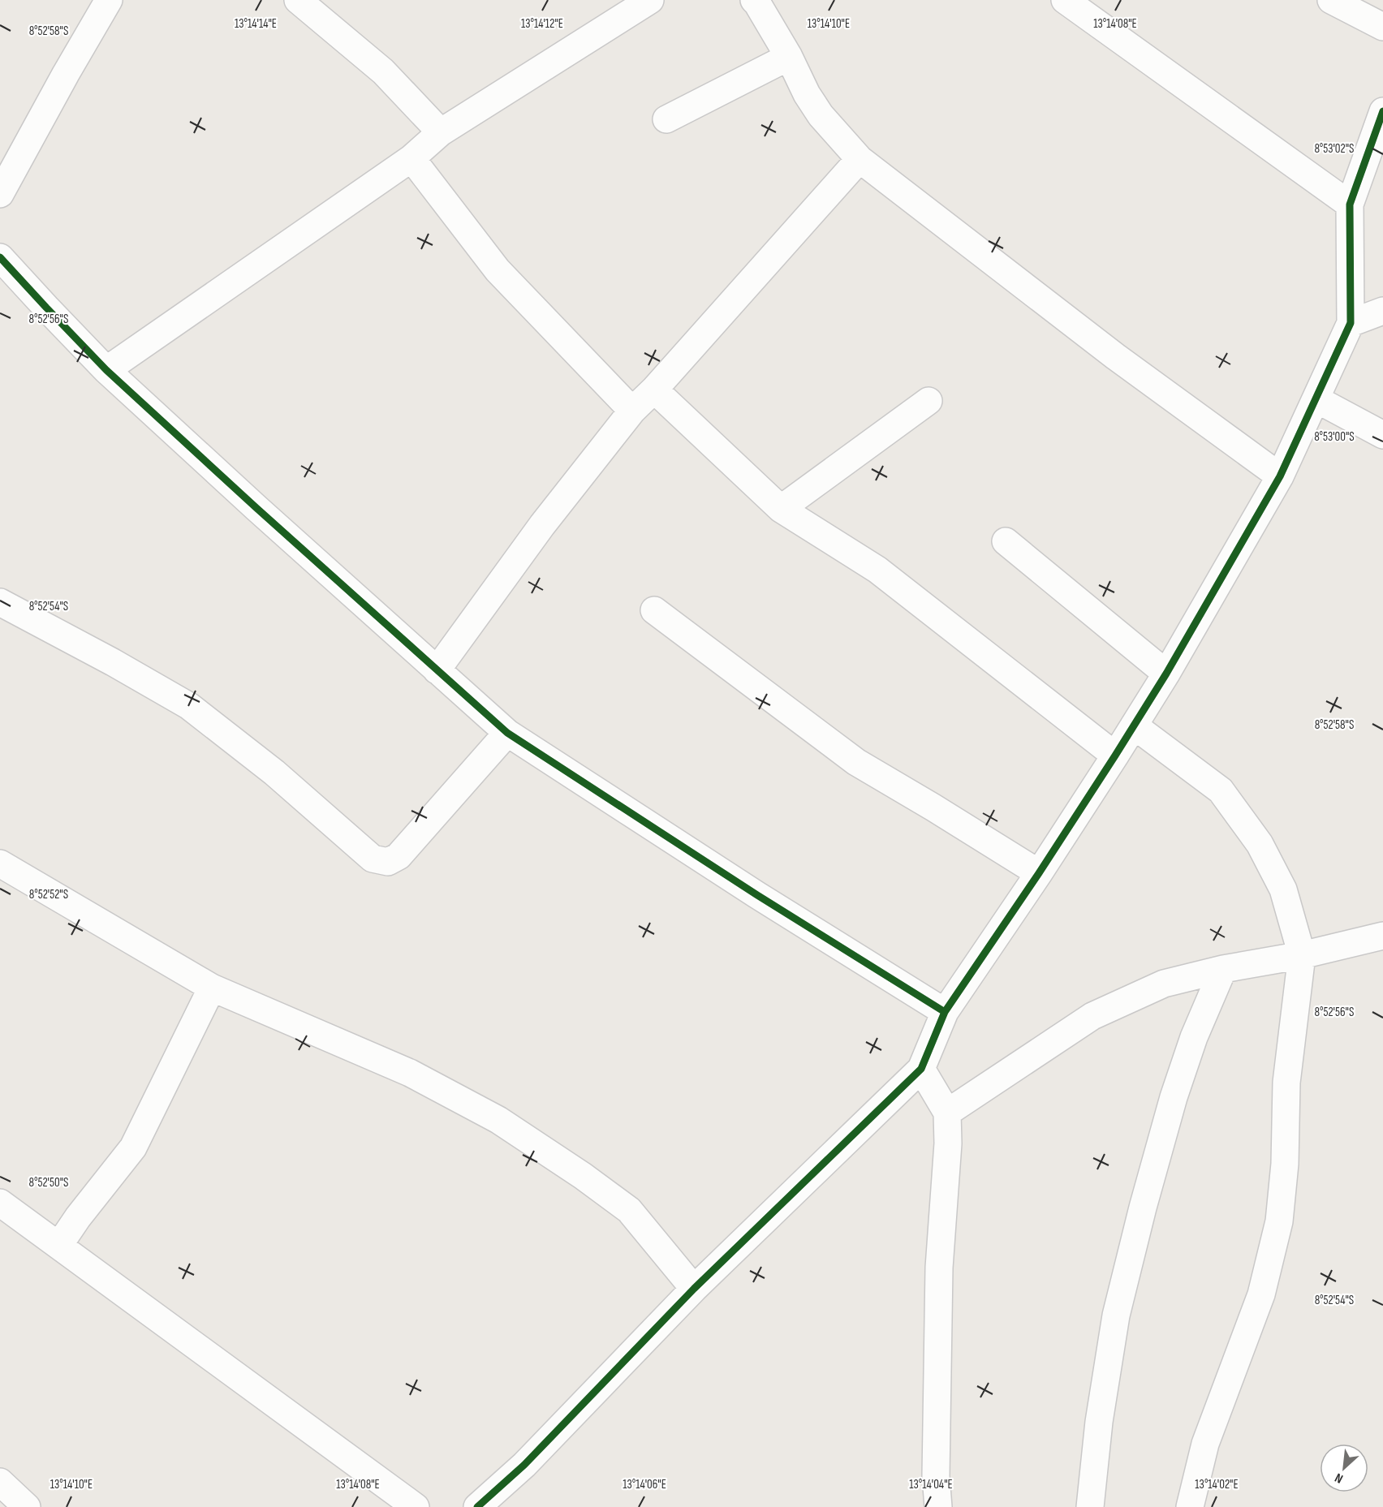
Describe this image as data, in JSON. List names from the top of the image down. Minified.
{"north":"bottom left","coordinates":["13°14'14\"E","13°14'12\"E","13°14'10\"E","13°14'08\"E","8°52'58\"S","8°53'02\"S","8°52'56\"S","8°53'00\"S","8°52'54\"S","8°52'52\"S","8°52'50\"S","13°14'06\"E","13°14'04\"E","13°14'02\"E"]}
